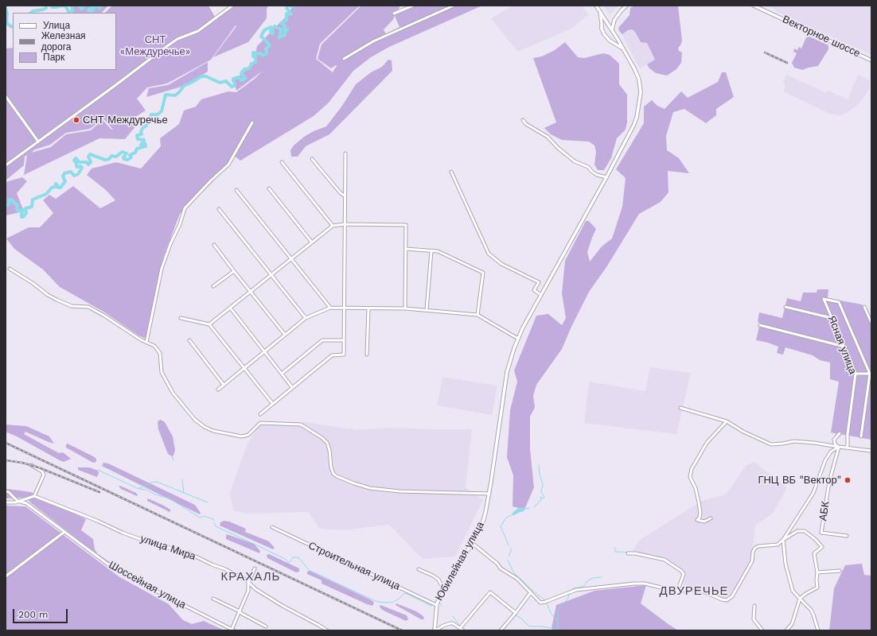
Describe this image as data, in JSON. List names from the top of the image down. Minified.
{"streets":{"main road":["Векторное шоссе","Юбилейная улица"],"street":["Ясная улица","АБК","улица Мира","Строительная улица","Шоссейная улица"]},"crossings":[["Юбилейная улица","Строительная улица"]],"districts":["КРАХАЛЬ","ДВУРЕЧЬЕ"],"parks":["СНТ «Междуречье»"],"places":["СНТ Междуречье","ГНЦ ВБ \"Вектор\""],"legend":["Улица","Железная дорога","Парк"],"scale_bar":"200 m"}
